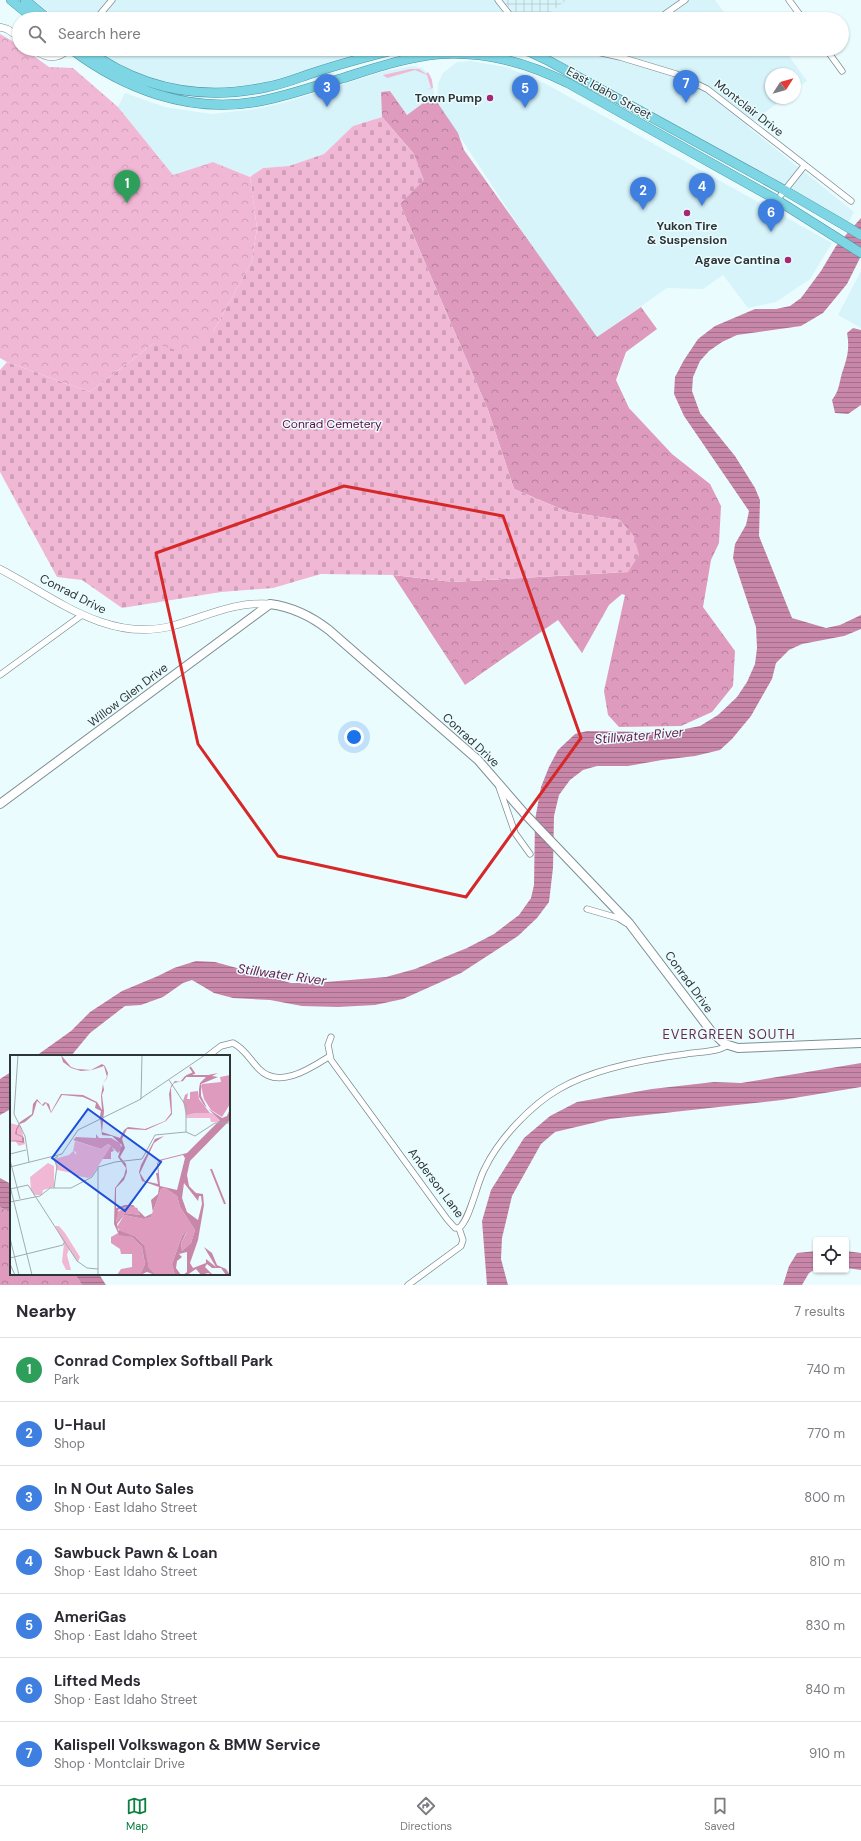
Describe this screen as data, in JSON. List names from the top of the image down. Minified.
{"streets":{"highway":["East Idaho Street"],"main road":["Conrad Drive","Willow Glen Drive"],"street":["Montclair Drive","Anderson Lane"]},"crossings":[["Conrad Drive","Willow Glen Drive"],["Conrad Drive","Anderson Lane"]],"districts":["EVERGREEN SOUTH"],"water":["Stillwater River"],"parks":["Conrad Cemetery"],"places":["Town Pump","Yukon Tire & Suspension","Agave Cantina"],"north":"top right","page":{"search":"Search here","pins":["7","3","5","1","4","2","6"],"heading":["Nearby","7 results"],"list":[{"mark":"1","name":"Conrad Complex Softball Park","note":"Park","value":"740 m"},{"mark":"2","name":"U-Haul","note":"Shop","value":"770 m"},{"mark":"3","name":"In N Out Auto Sales","note":"Shop · East Idaho Street","value":"800 m"},{"mark":"4","name":"Sawbuck Pawn & Loan","note":"Shop · East Idaho Street","value":"810 m"},{"mark":"5","name":"AmeriGas","note":"Shop · East Idaho Street","value":"830 m"},{"mark":"6","name":"Lifted Meds","note":"Shop · East Idaho Street","value":"840 m"},{"mark":"7","name":"Kalispell Volkswagon & BMW Service","note":"Shop · Montclair Drive","value":"910 m"}],"nav":["Map","Directions","Saved"]}}
